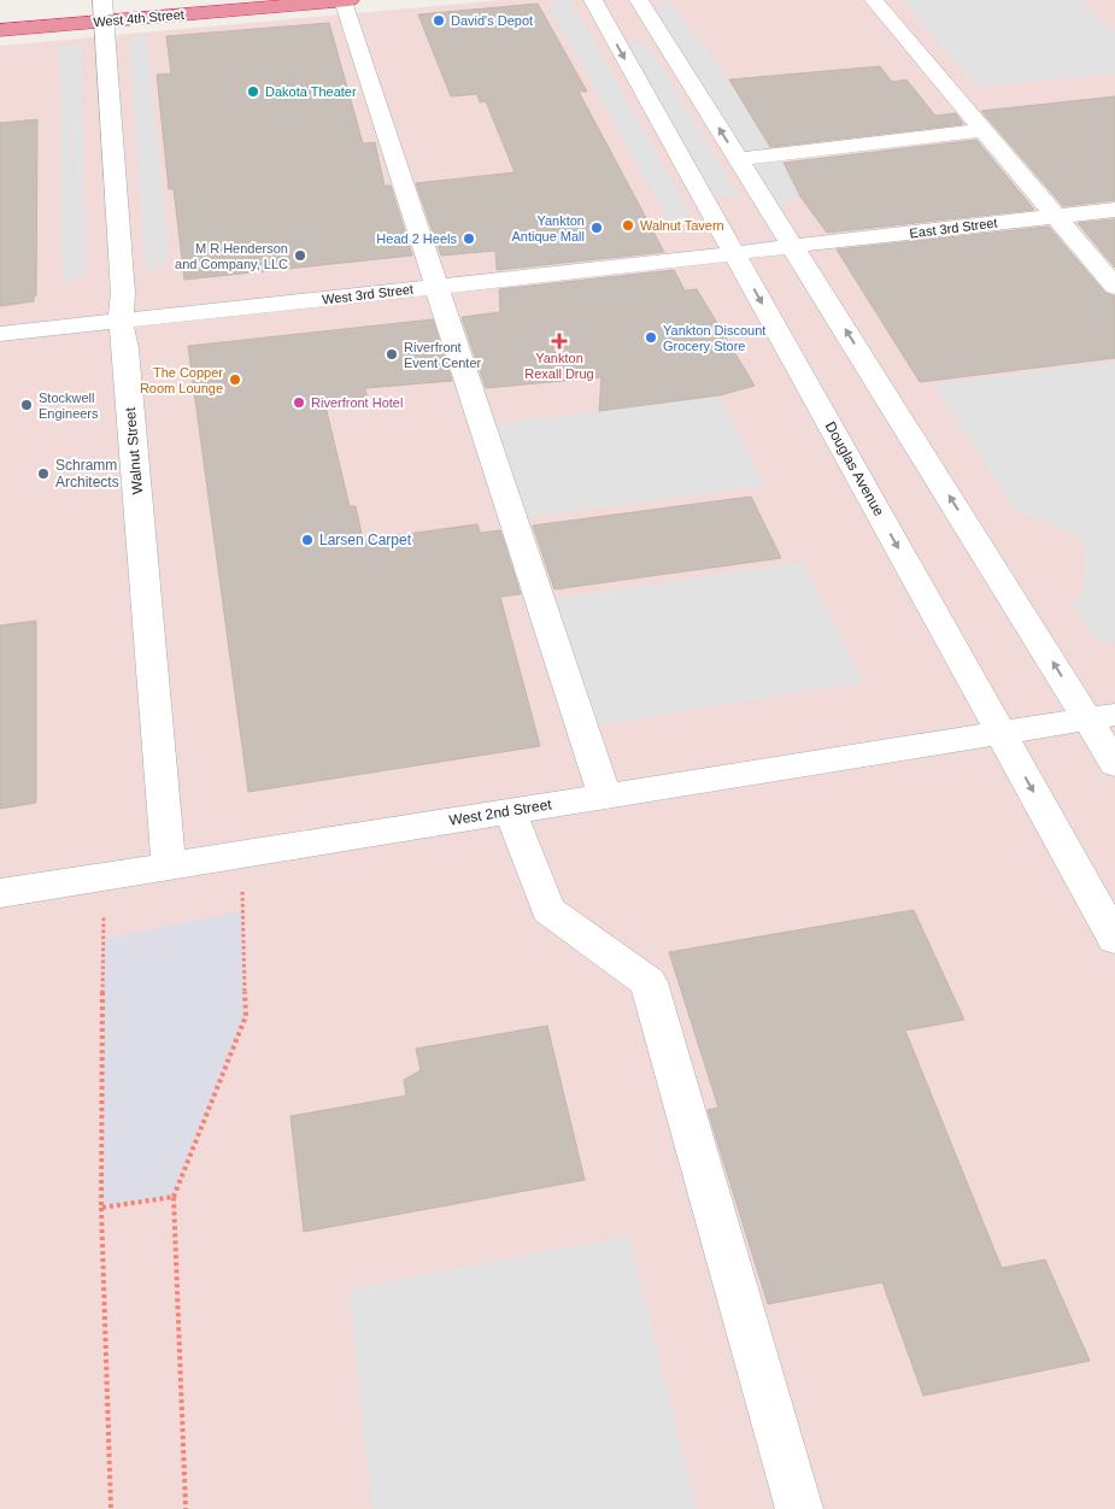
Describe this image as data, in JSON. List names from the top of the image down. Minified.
{"streets":{"highway":["West 4th Street"],"street":["East 3rd Street","West 3rd Street","Walnut Street","Douglas Avenue","West 2nd Street"]},"crossings":[["West 4th Street","Walnut Street"],["East 3rd Street","West 3rd Street"],["East 3rd Street","Douglas Avenue"],["West 3rd Street","Walnut Street"],["West 3rd Street","Douglas Avenue"],["Walnut Street","West 2nd Street"],["Douglas Avenue","West 2nd Street"]],"places":{"other":["David's Depot","Dakota Theater","Walnut Tavern","Yankton Antique Mall","Head 2 Heels","M R Henderson and Company, LLC","Yankton Discount Grocery Store","Riverfront Event Center","The Copper Room Lounge","Riverfront Hotel","Stockwell Engineers","Schramm Architects","Larsen Carpet"],"health":["Yankton Rexall Drug"]}}
